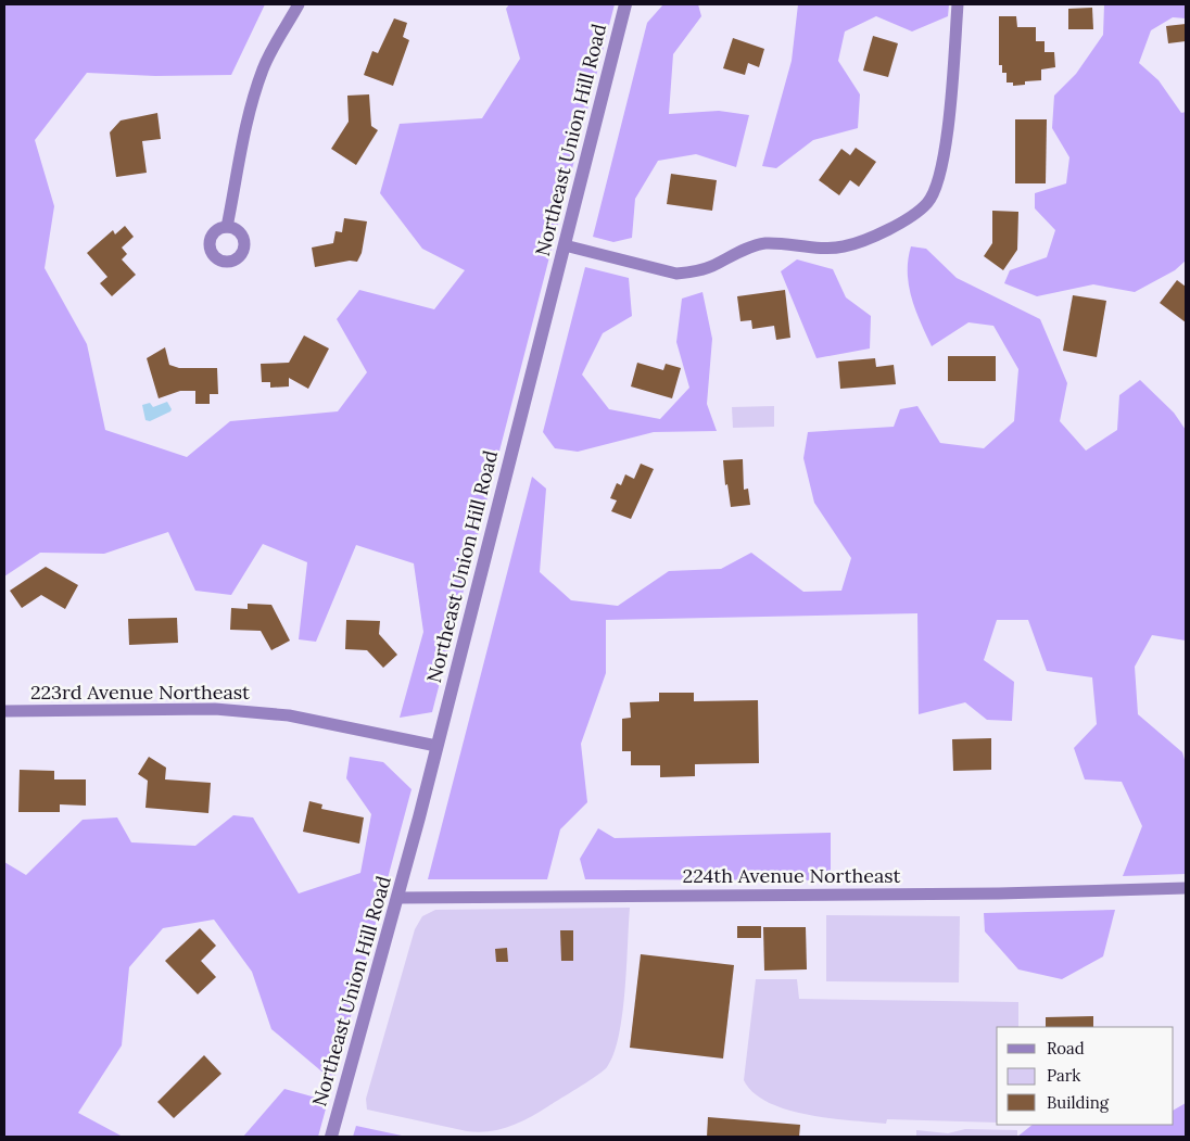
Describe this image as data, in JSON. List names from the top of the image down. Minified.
{"streets":{"street":["Northeast Union Hill Road","223rd Avenue Northeast","224th Avenue Northeast"]},"crossings":[["Northeast Union Hill Road","223rd Avenue Northeast"],["Northeast Union Hill Road","224th Avenue Northeast"]],"legend":["Road","Park","Building"]}
